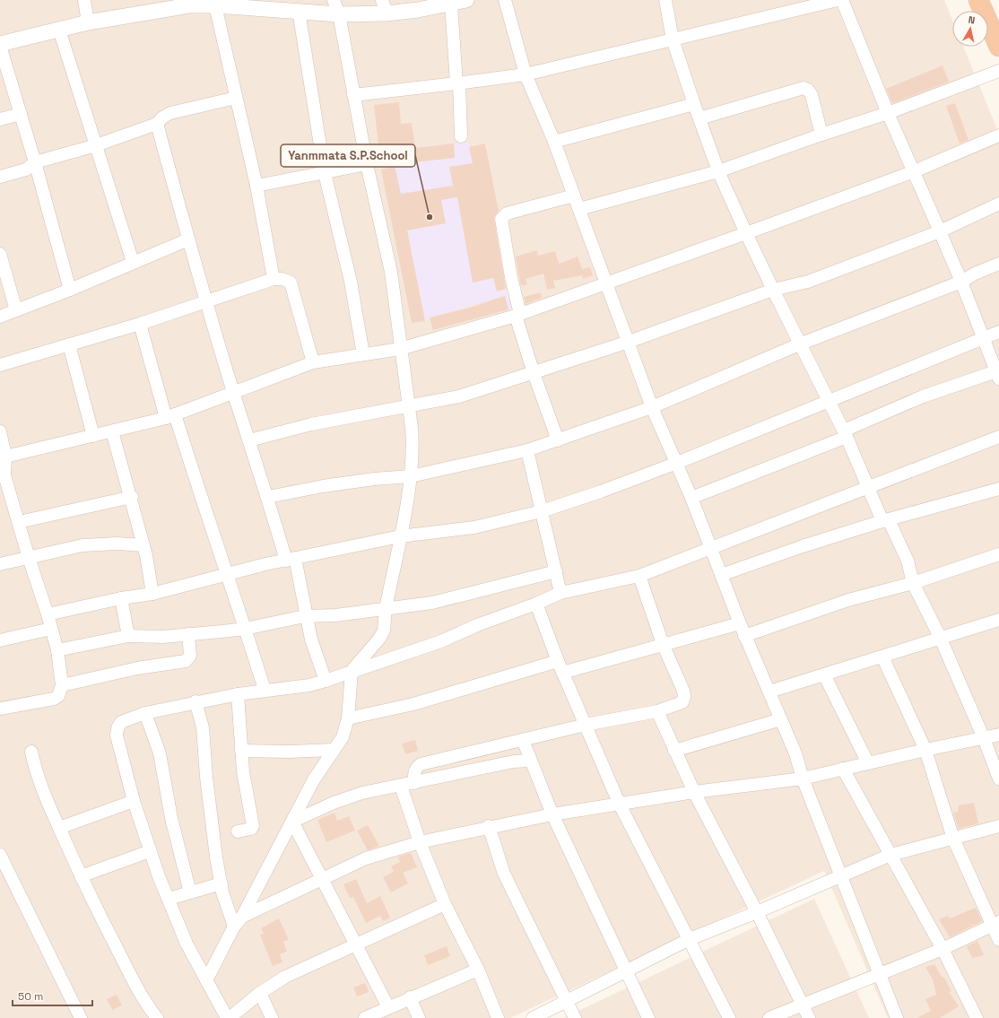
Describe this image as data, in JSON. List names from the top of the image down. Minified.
{"places":["Yanmmata S.P.School"],"scale_bar":"50 m","north":"top"}
